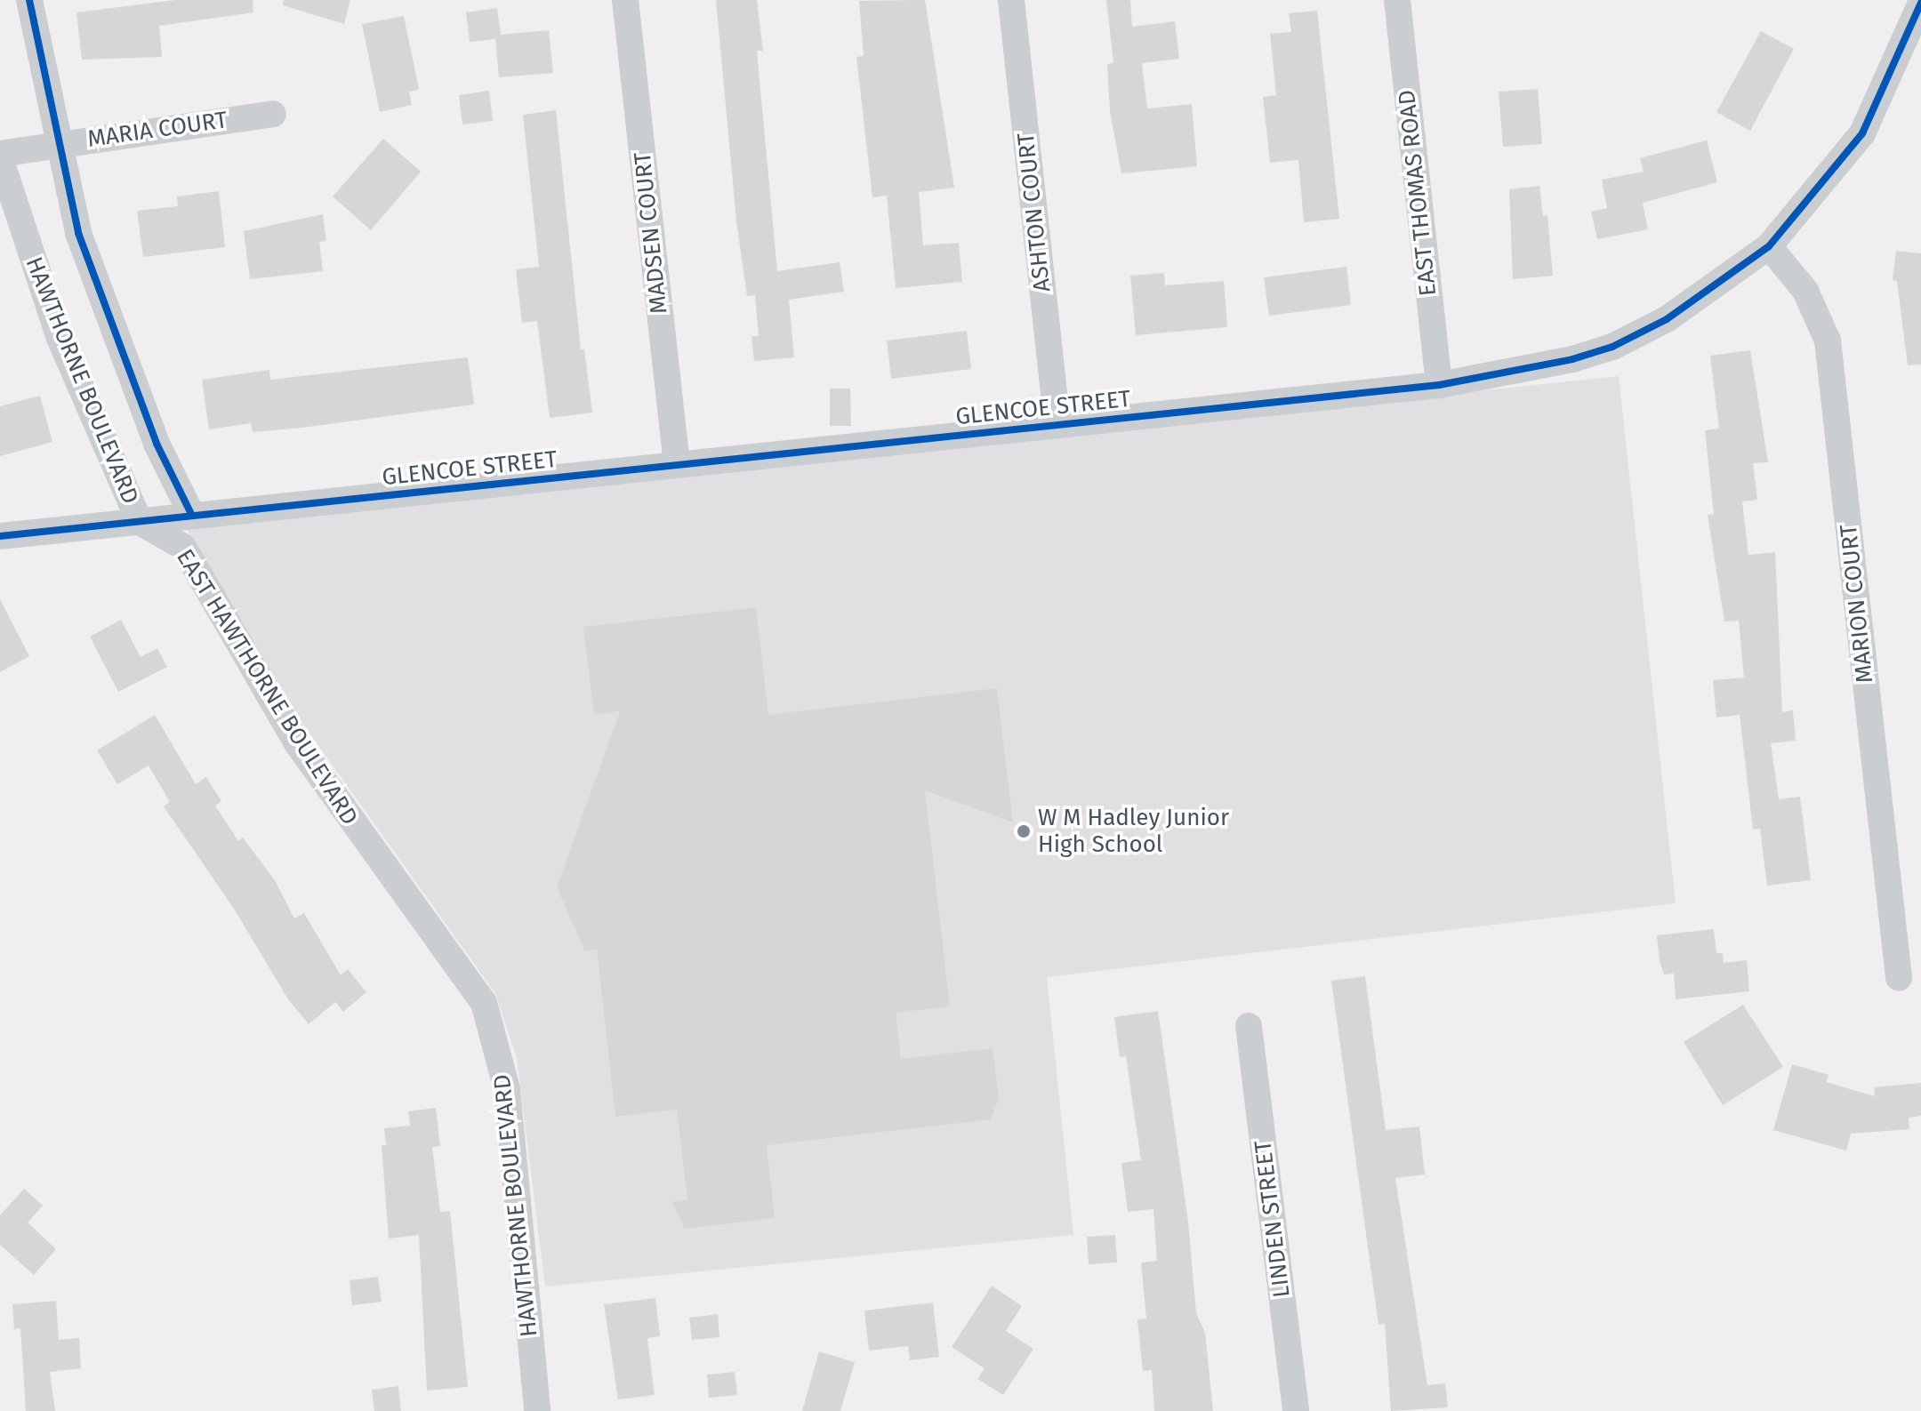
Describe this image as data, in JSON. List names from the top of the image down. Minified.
{"streets":{"street":["MARIA COURT","EAST THOMAS ROAD","ASHTON COURT","MADSEN COURT","HAWTHORNE BOULEVARD","GLENCOE STREET","MARION COURT","EAST HAWTHORNE BOULEVARD","LINDEN STREET"]},"crossings":[["MARIA COURT","HAWTHORNE BOULEVARD"],["MARIA COURT","EAST HAWTHORNE BOULEVARD"],["EAST THOMAS ROAD","GLENCOE STREET"],["ASHTON COURT","GLENCOE STREET"],["MADSEN COURT","GLENCOE STREET"],["HAWTHORNE BOULEVARD","GLENCOE STREET"],["HAWTHORNE BOULEVARD","EAST HAWTHORNE BOULEVARD"],["GLENCOE STREET","MARION COURT"],["GLENCOE STREET","EAST HAWTHORNE BOULEVARD"]],"places":["W M Hadley Junior High School"]}
